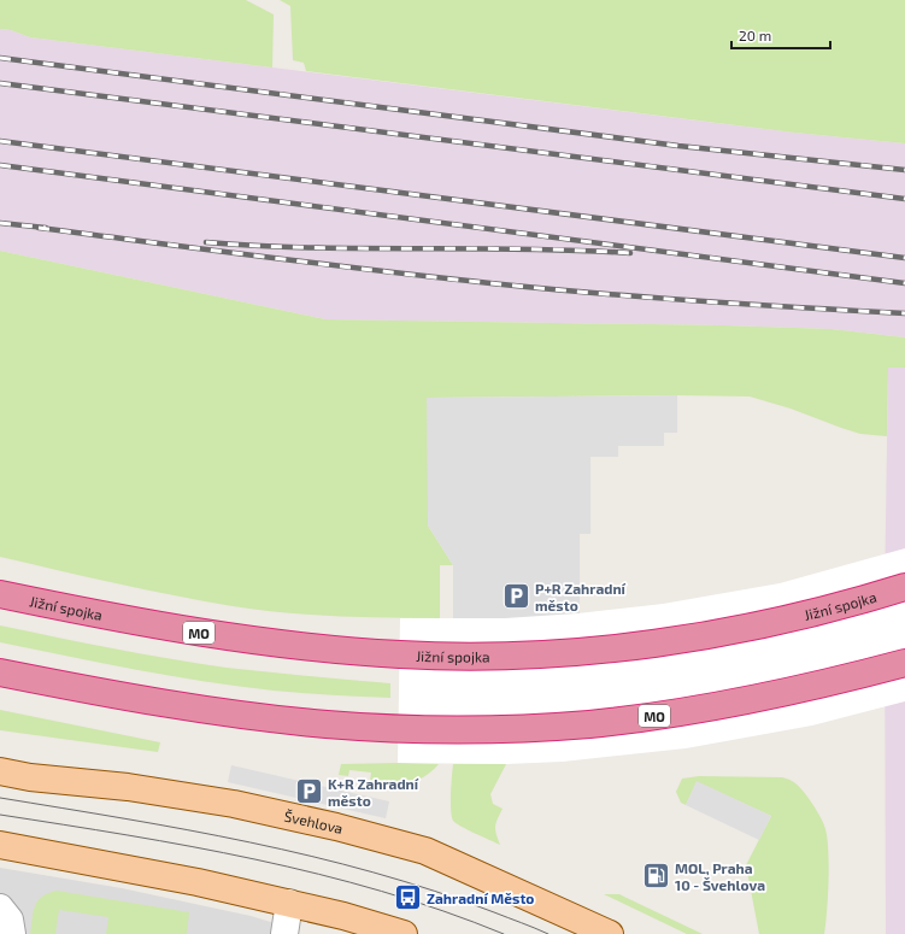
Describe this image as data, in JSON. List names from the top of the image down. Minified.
{"streets":{"highway":["Jižní spojka","MO"],"main road":["Švehlova"]},"places":{"parking":["P+R Zahradní město","K+R Zahradní město"],"fuel station":["MOL, Praha 10 - Švehlova"],"bus stop":["Zahradní Město"]},"scale_bar":"20 m"}
